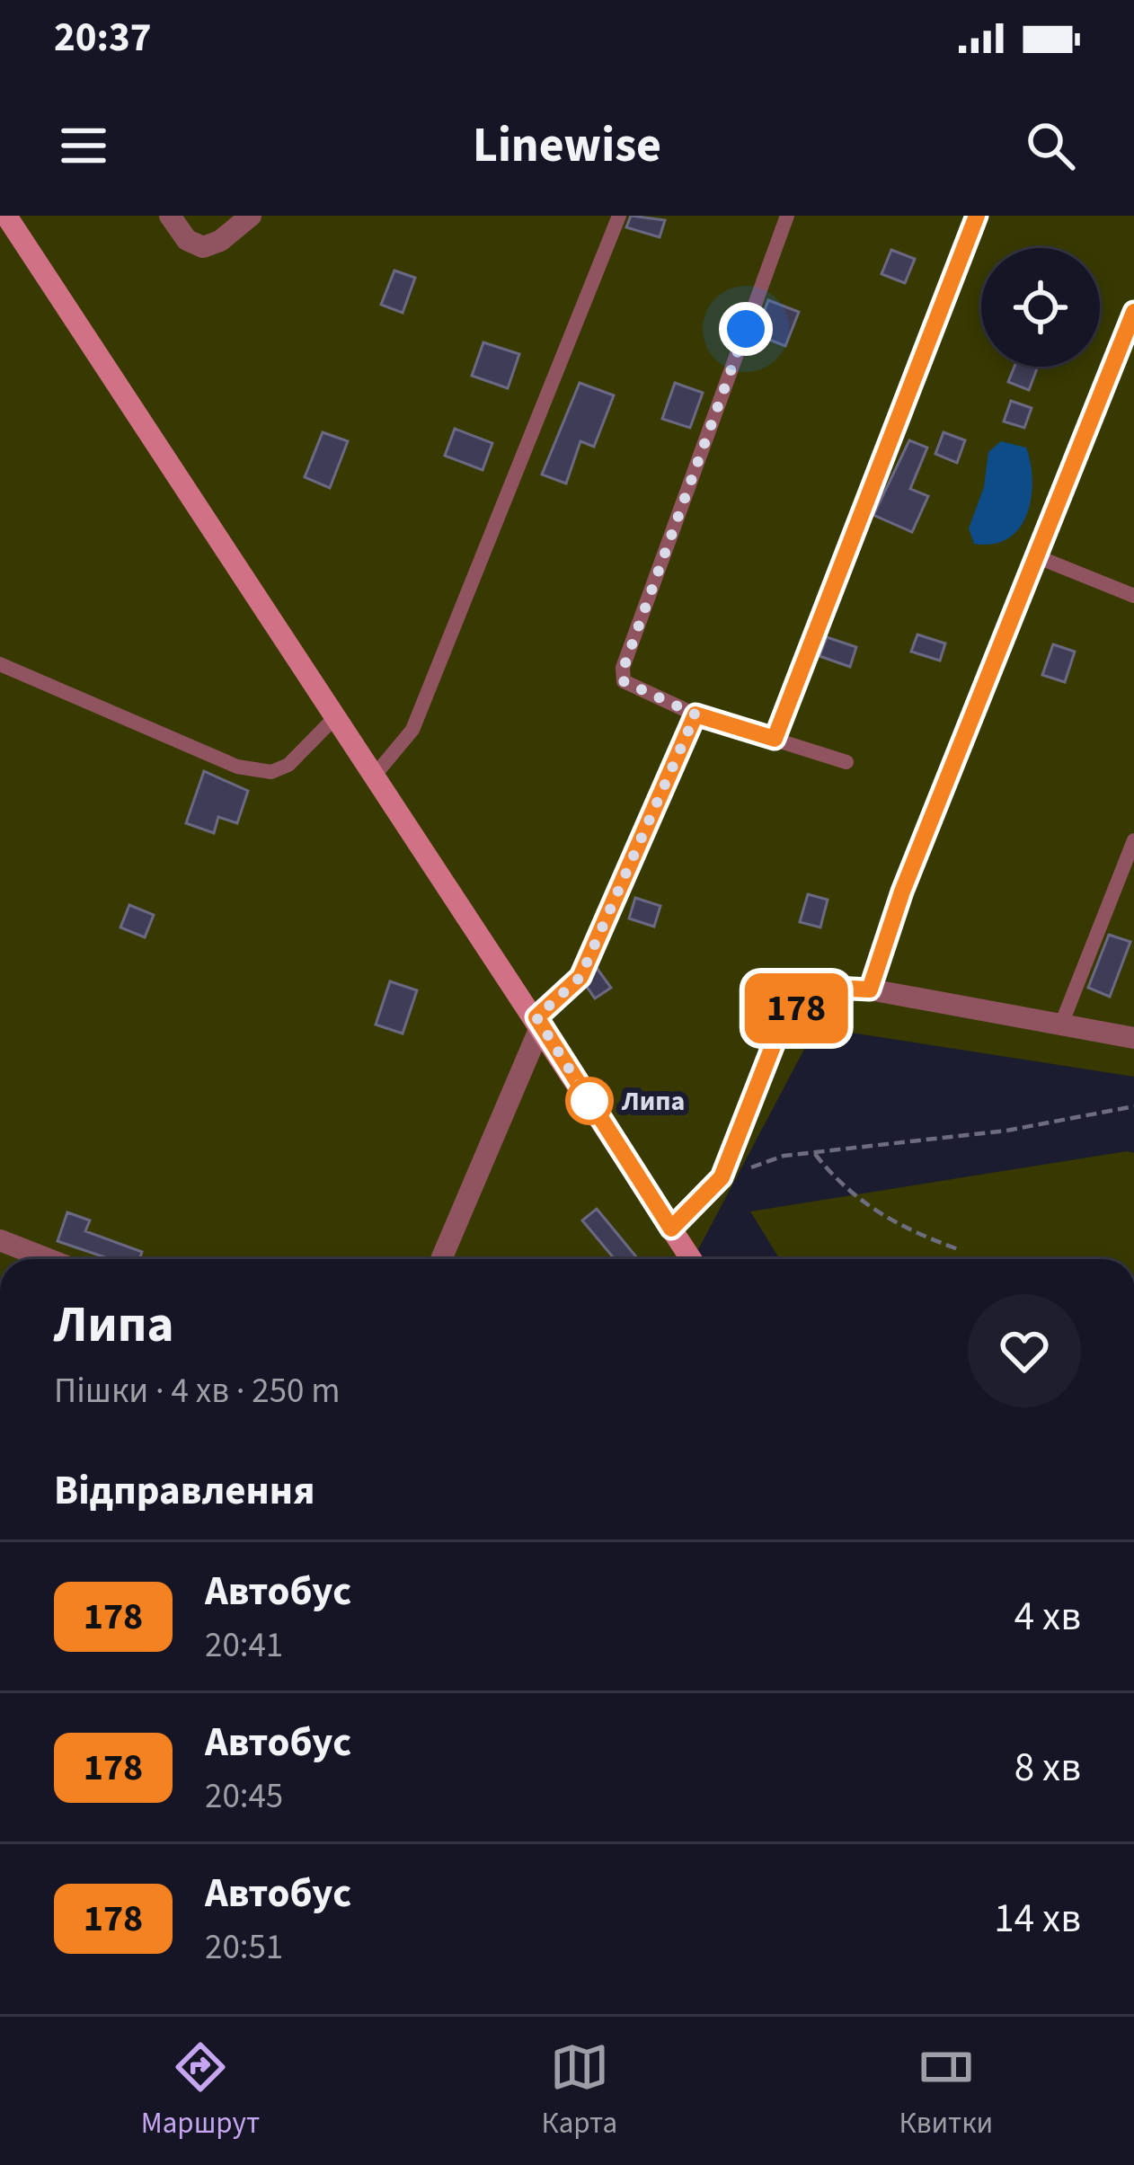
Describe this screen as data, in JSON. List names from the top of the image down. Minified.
{"places":["Липа"],"lines":["bus line 178"],"page":{"status":"20:37","header":"Linewise","on_map":"178","heading":[["Липа","Пішки · 4 хв · 250 m"],"Відправлення"],"list":[{"mark":"178","name":"Автобус","note":"20:41","value":"4 хв"},{"mark":"178","name":"Автобус","note":"20:45","value":"8 хв"},{"mark":"178","name":"Автобус","note":"20:51","value":"14 хв"}],"tabs":["Маршрут","Карта","Квитки"]}}
